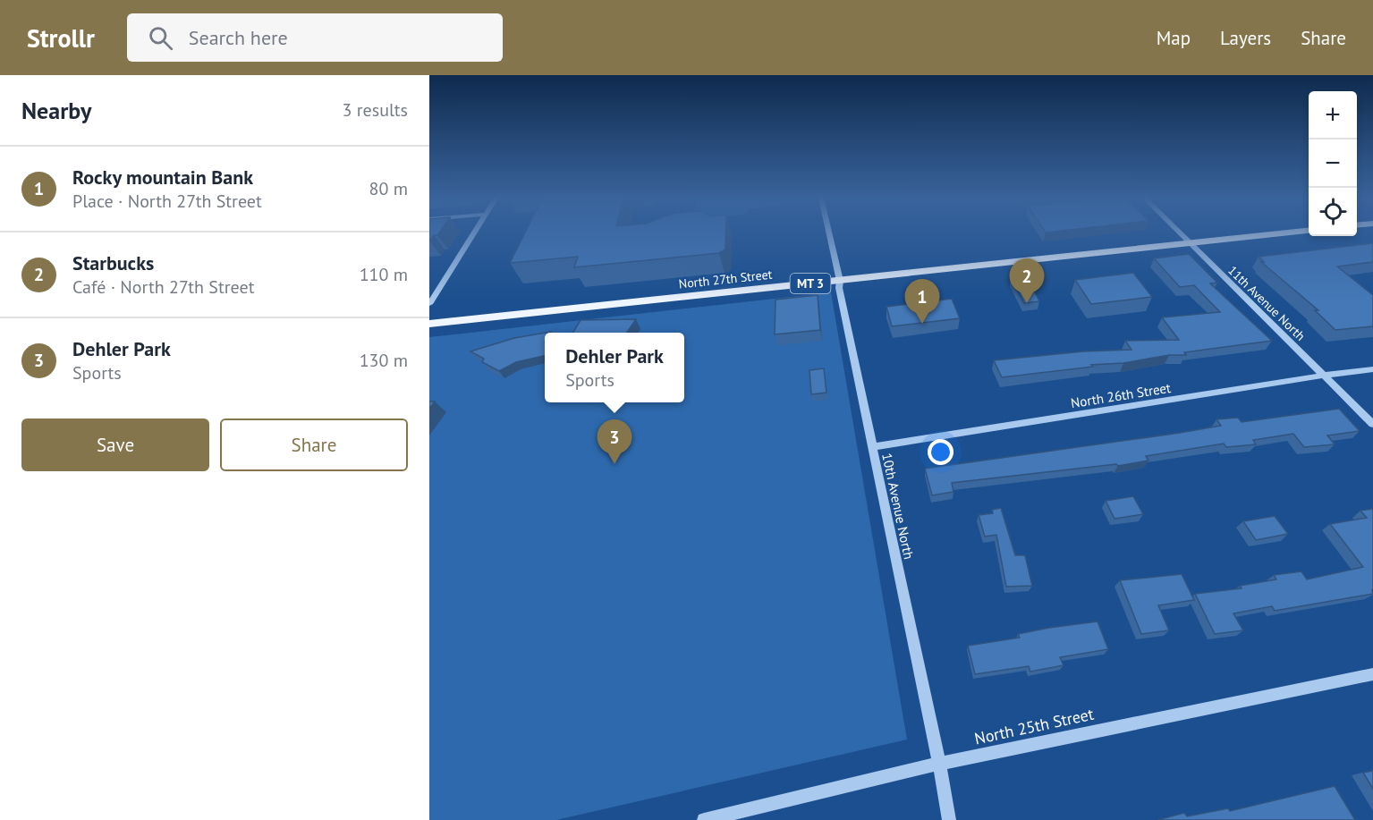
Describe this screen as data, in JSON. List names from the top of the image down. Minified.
{"streets":{"main road":["North 27th Street","MT 3"],"street":["11th Avenue North","North 26th Street","10th Avenue North","North 25th Street"]},"crossings":[["North 27th Street","11th Avenue North"],["North 27th Street","10th Avenue North"],["11th Avenue North","North 26th Street"],["North 26th Street","10th Avenue North"],["10th Avenue North","North 25th Street"]],"page":{"header":"Strollr","search":"Search here","nav":["Map","Layers","Share"],"heading":["Nearby","3 results"],"map_buttons":["+","−"],"list":[{"mark":"1","name":"Rocky mountain Bank","note":"Place · North 27th Street","value":"80 m"},{"mark":"2","name":"Starbucks","note":"Café · North 27th Street","value":"110 m"},{"mark":"3","name":"Dehler Park","note":"Sports","value":"130 m"}],"pins":["2","1","3"],"popup":["Dehler Park","Sports"],"buttons":["Save","Share"]}}
